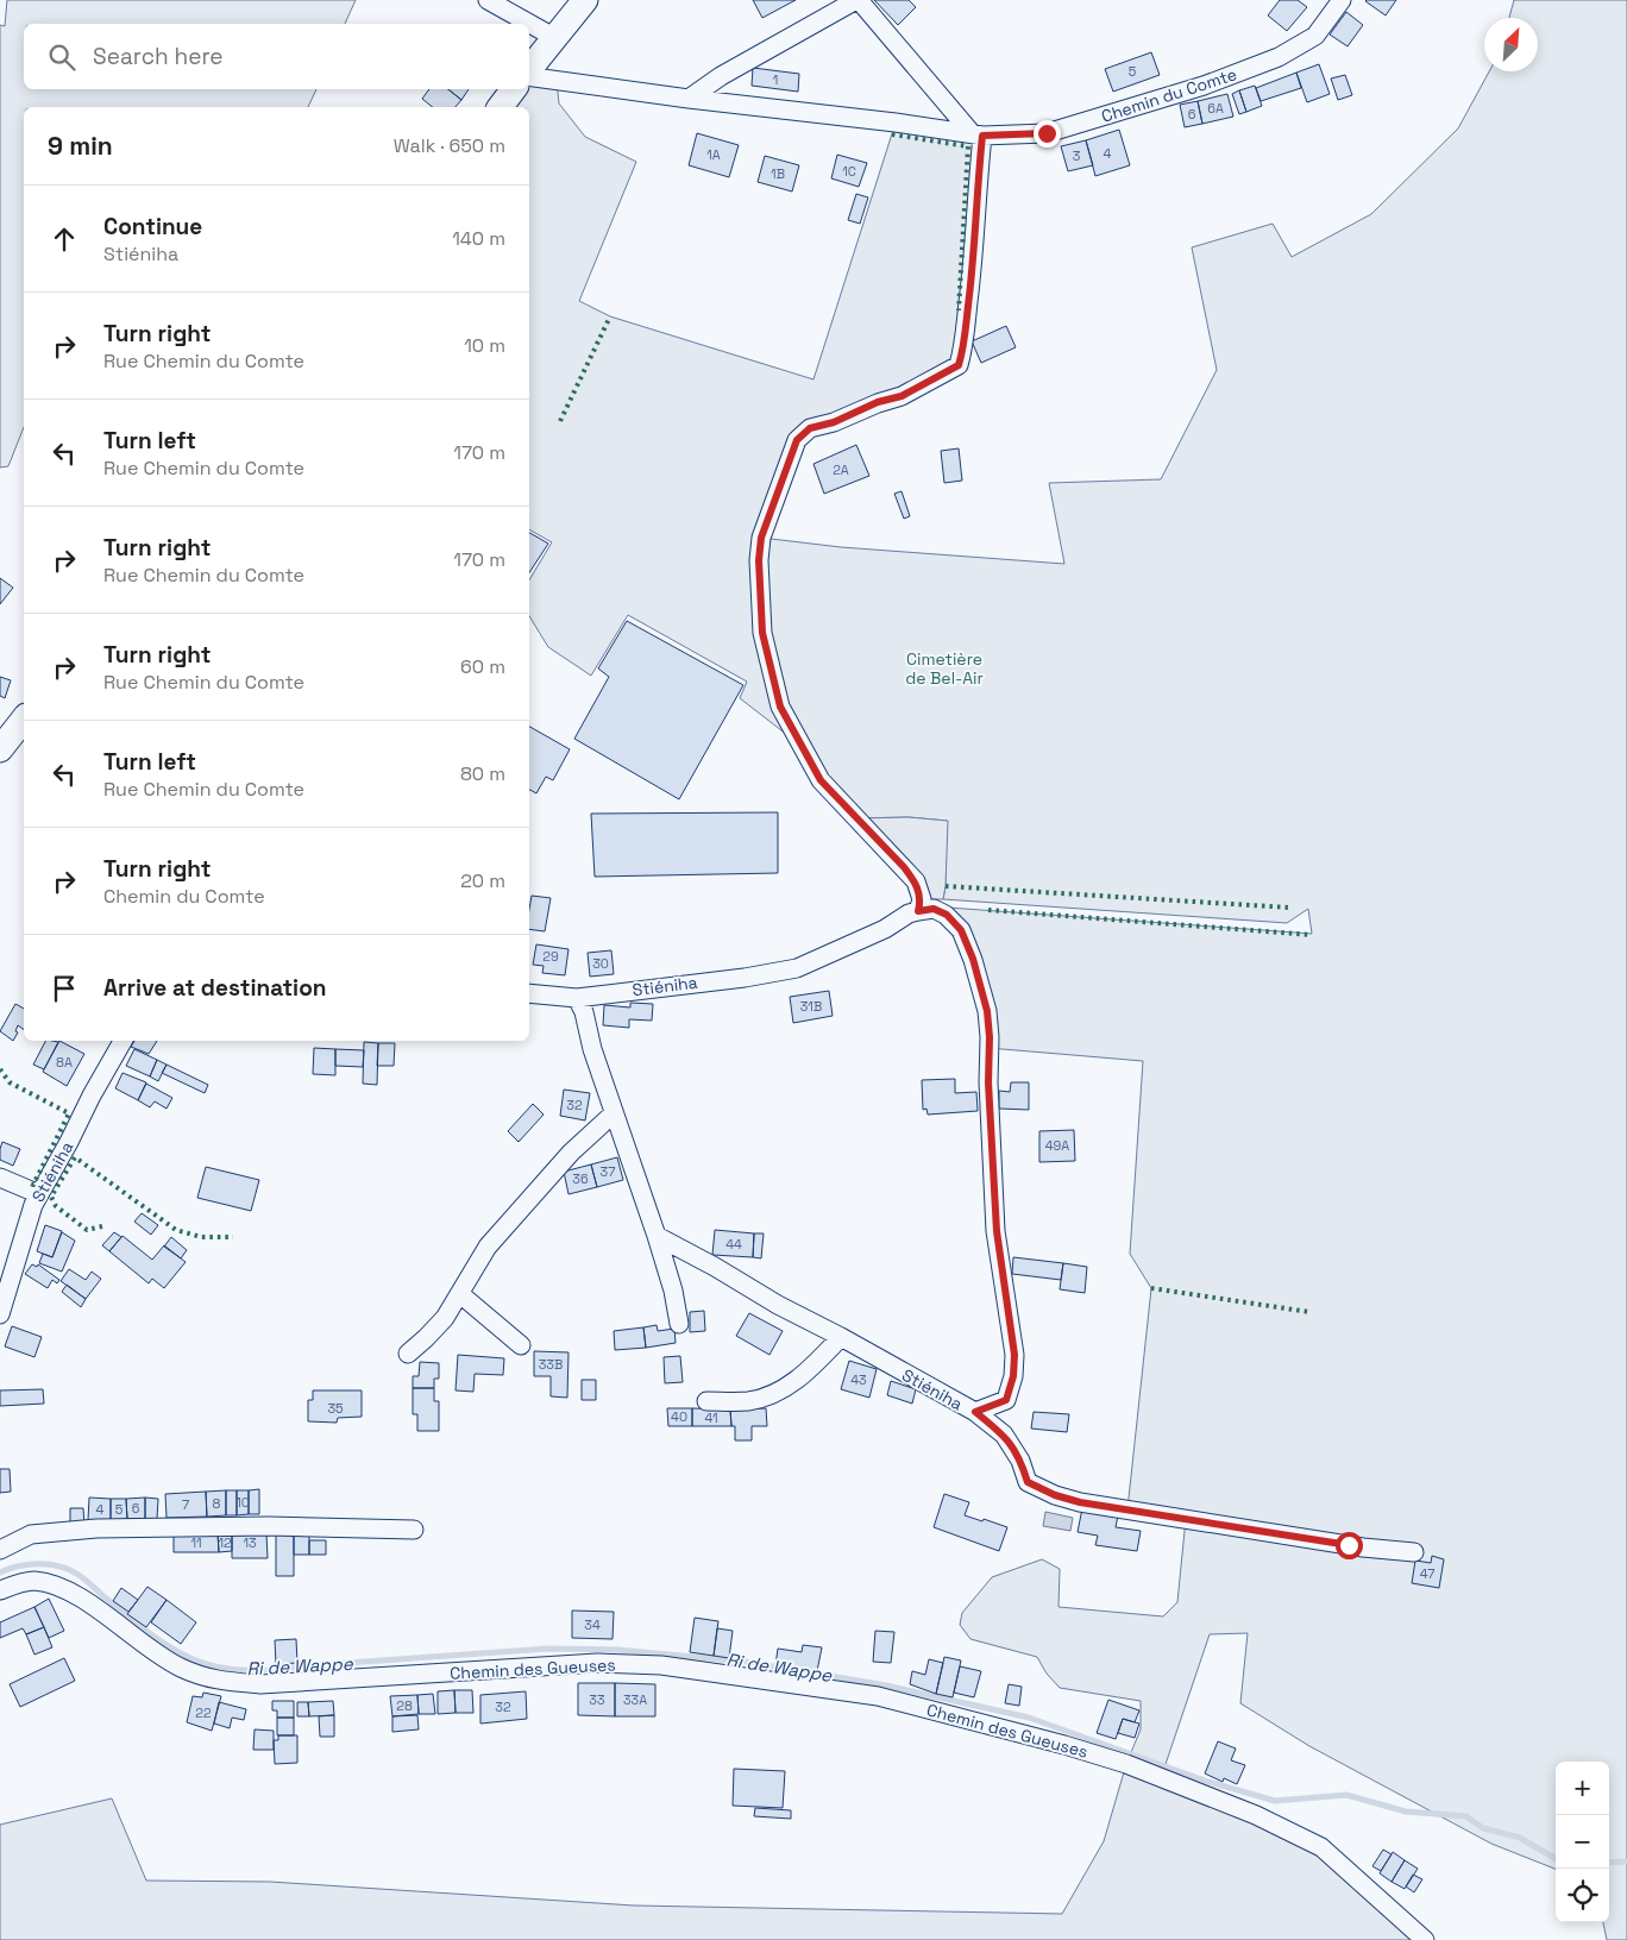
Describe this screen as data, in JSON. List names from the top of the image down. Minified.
{"streets":{"street":["Chemin du Comte","Stiéniha","Chemin des Gueuses"]},"water":["Ri de Wappe"],"parks":["Cimetière de Bel-Air"],"house_numbers":["5","1","6A","6","4","1A","3","1C","1B","2A","29","30","31B","8A","32","49A","37","36","44","33B","43","35","40","41","10","8","7","6","4","5","11","12","13","47","34","33","33A","28","32","22"],"north":"top right","page":{"search":"Search here","heading":["9 min","Walk · 650 m"],"list":[["Continue","Stiéniha","140 m"],["Turn right","Rue Chemin du Comte","10 m"],["Turn left","Rue Chemin du Comte","170 m"],["Turn right","Rue Chemin du Comte","170 m"],["Turn right","Rue Chemin du Comte","60 m"],["Turn left","Rue Chemin du Comte","80 m"],["Turn right","Chemin du Comte","20 m"],"Arrive at destination"],"map_buttons":["+","−"]}}
